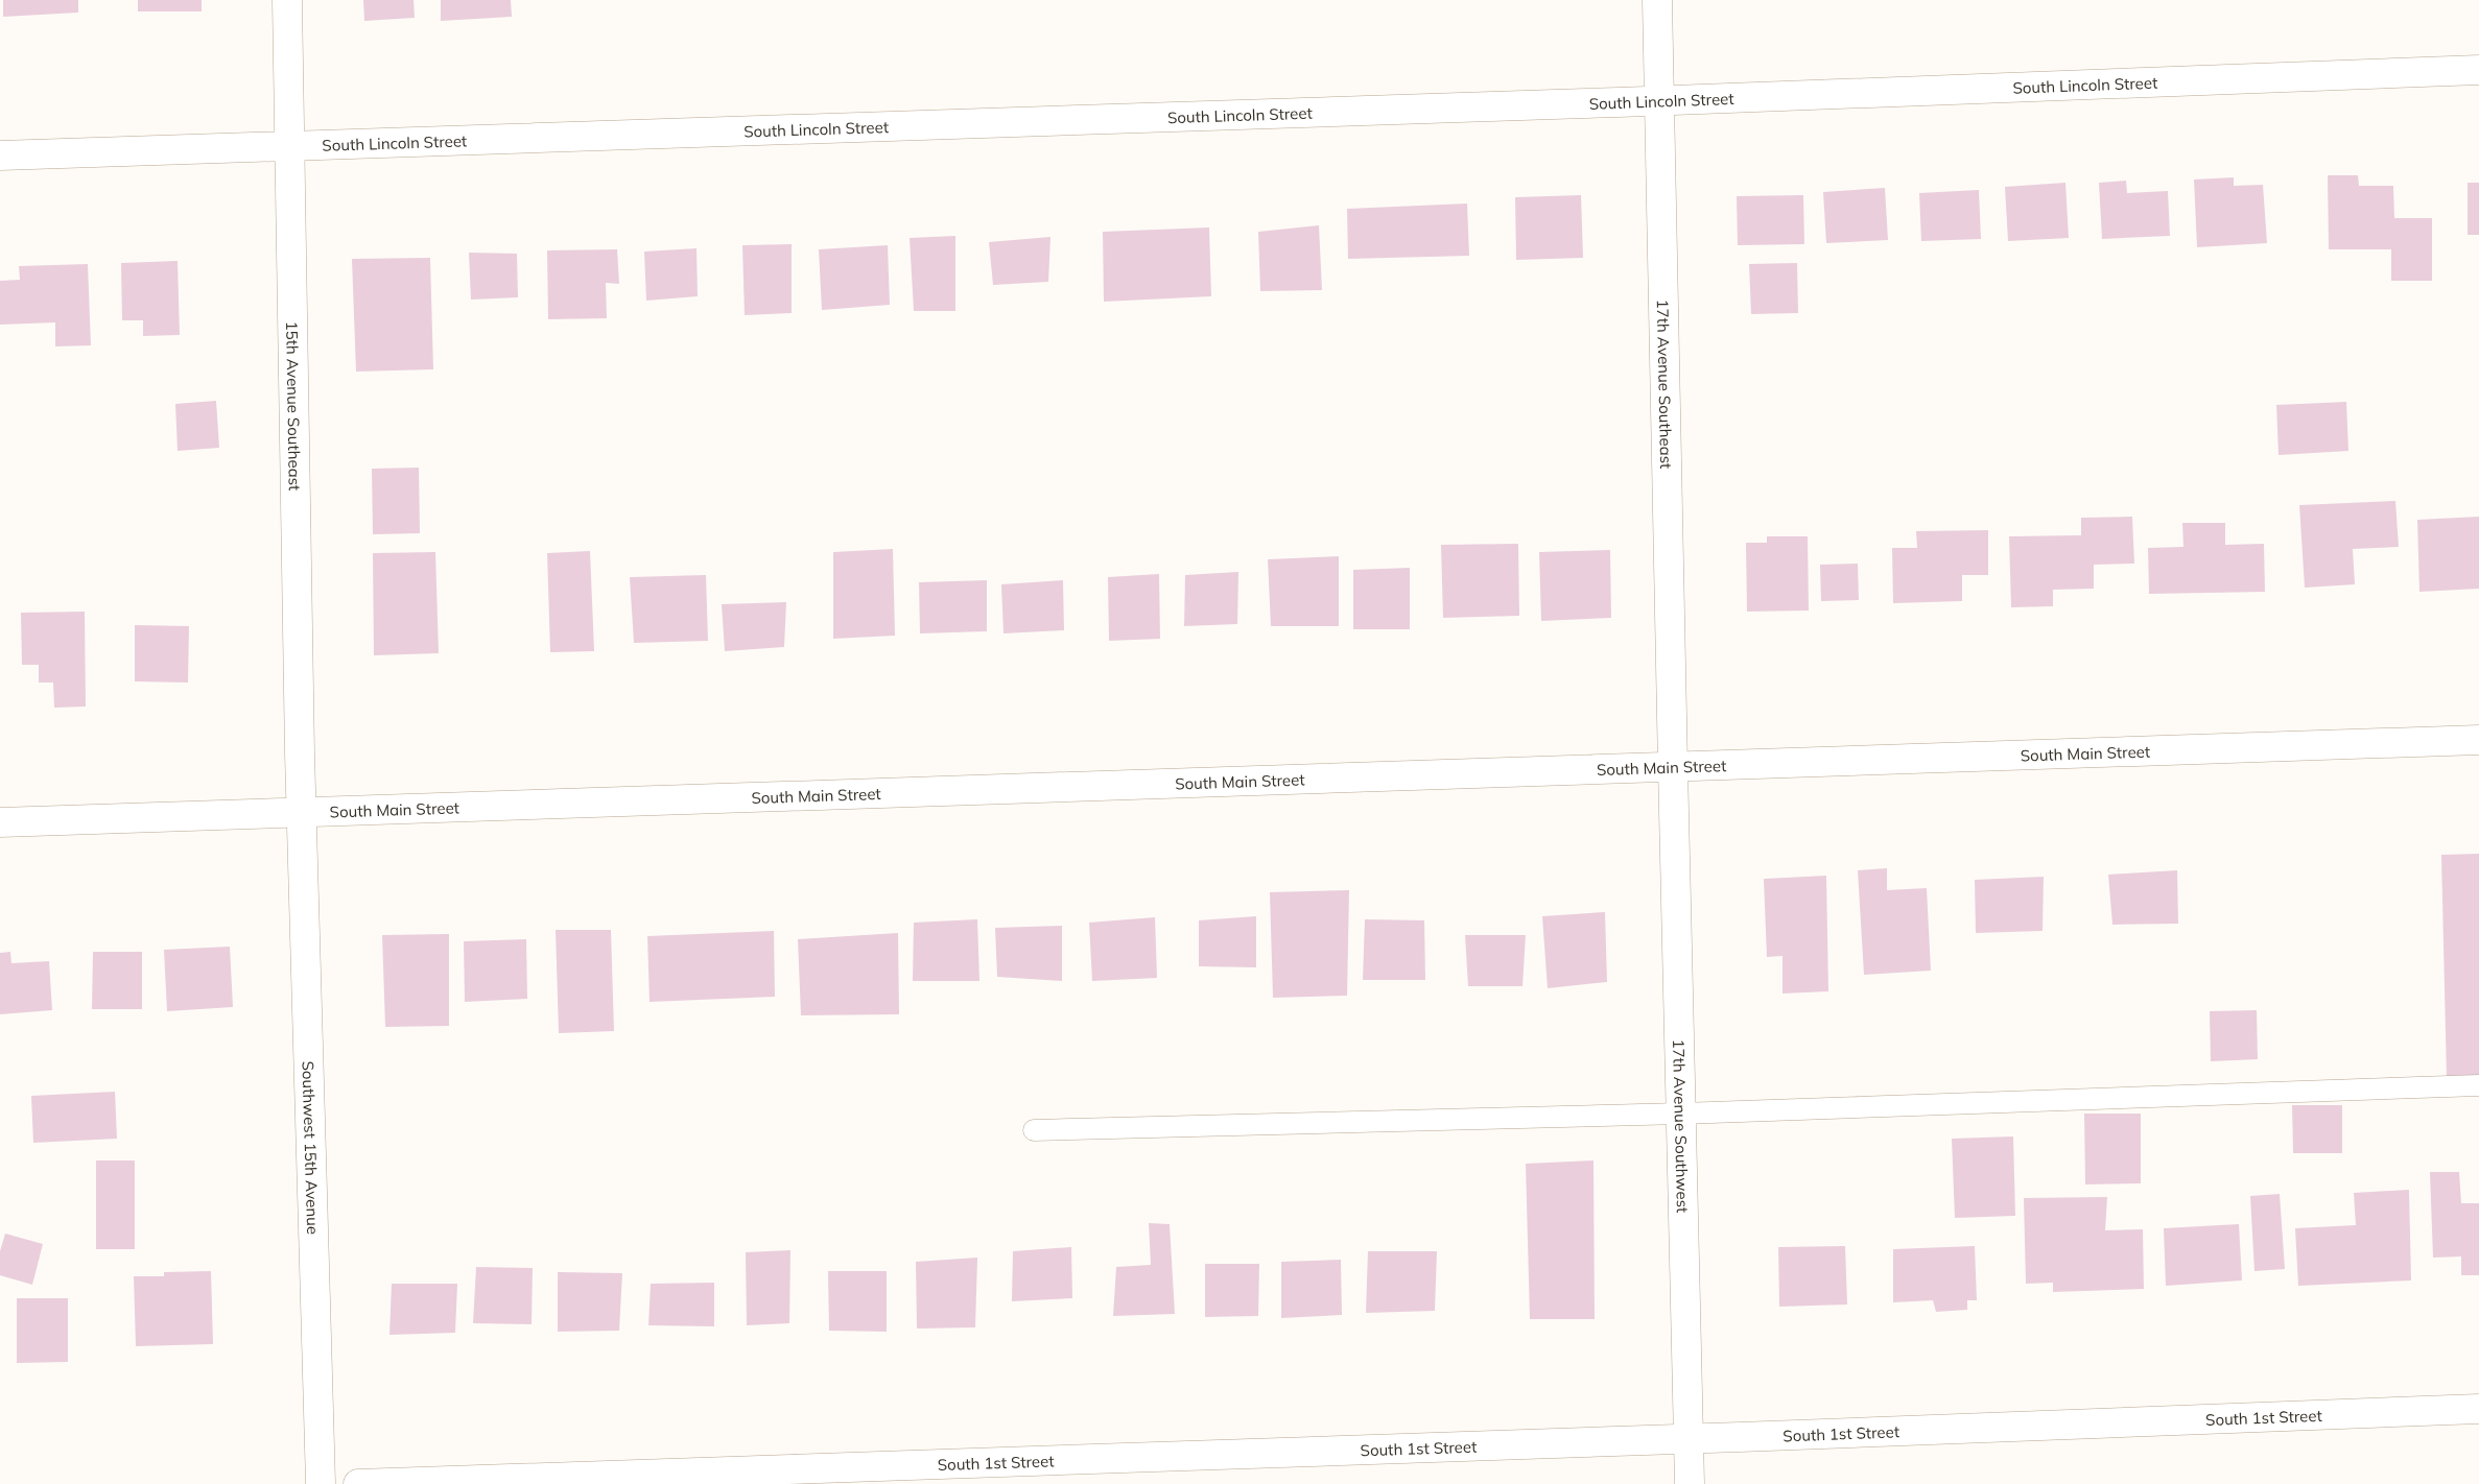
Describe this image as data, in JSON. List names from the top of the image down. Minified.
{"streets":{"street":["South Lincoln Street","17th Avenue Southeast","15th Avenue Southeast","South Main Street","17th Avenue Southwest","Southwest 15th Avenue","South 1st Street"]},"crossings":[["South Lincoln Street","17th Avenue Southeast"],["South Lincoln Street","15th Avenue Southeast"],["17th Avenue Southeast","South Main Street"],["17th Avenue Southeast","17th Avenue Southwest"],["15th Avenue Southeast","South Main Street"],["15th Avenue Southeast","Southwest 15th Avenue"],["South Main Street","17th Avenue Southwest"],["South Main Street","Southwest 15th Avenue"],["17th Avenue Southwest","South 1st Street"]]}
